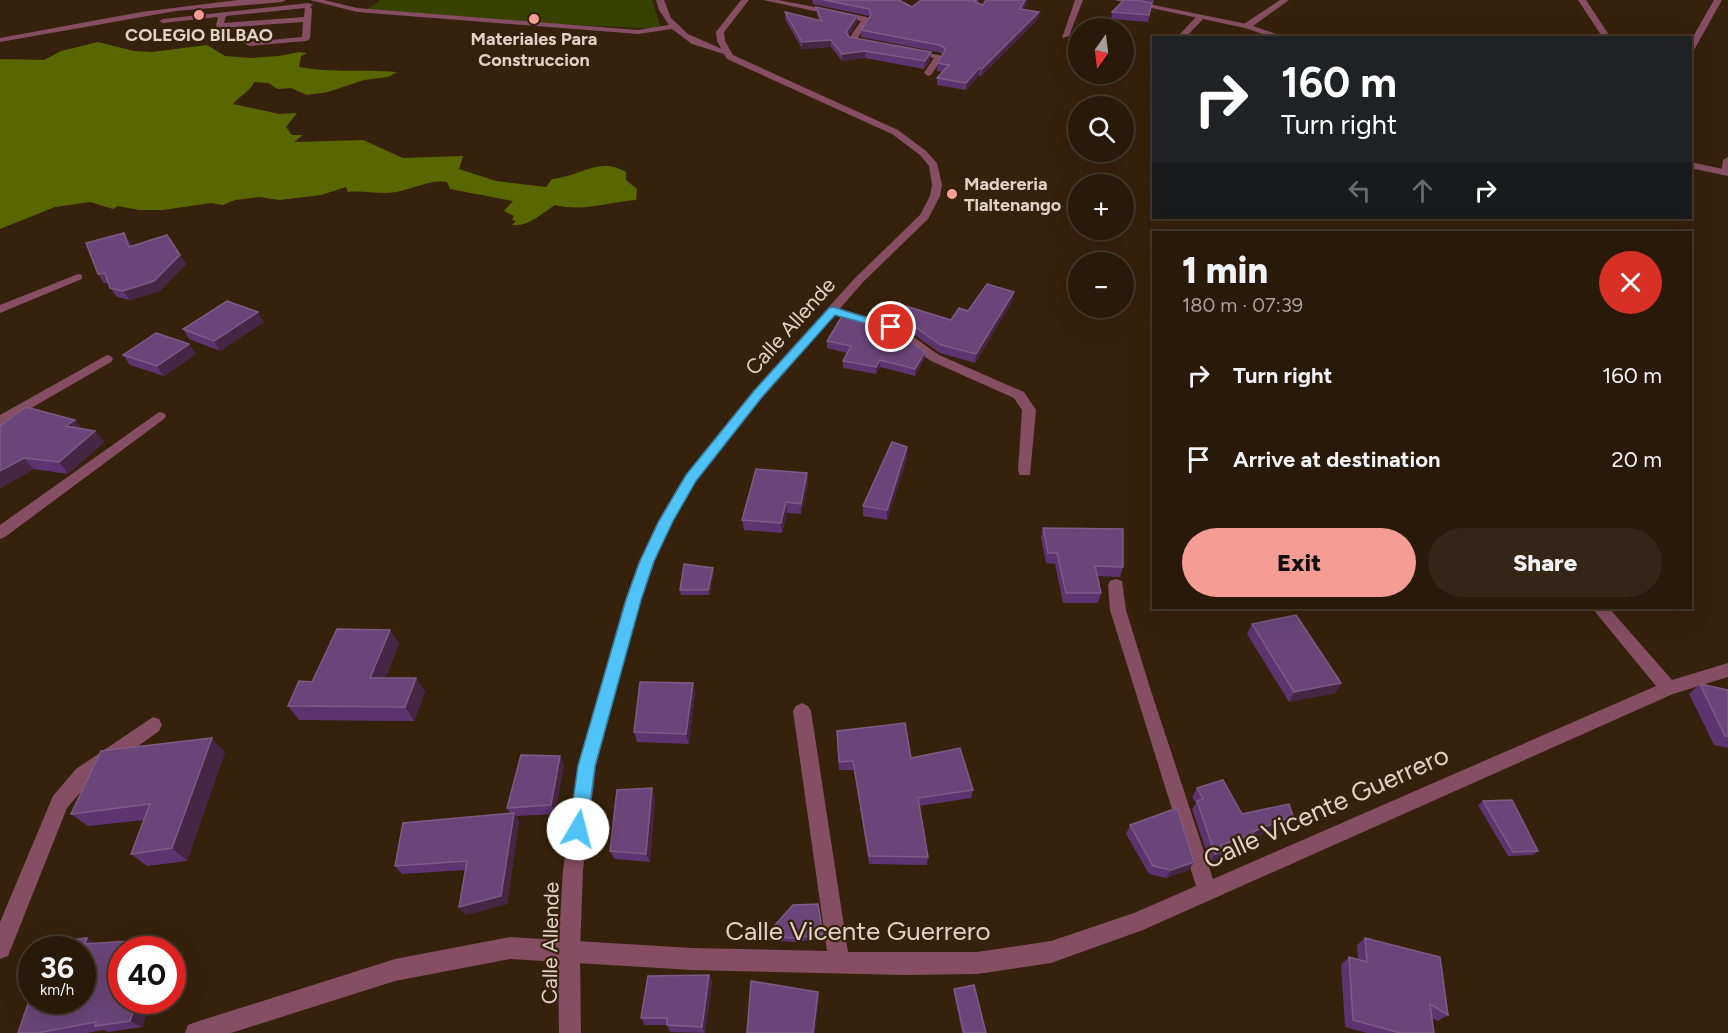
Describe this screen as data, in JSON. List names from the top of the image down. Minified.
{"streets":{"street":["Calle Allende","Calle Vicente Guerrero"]},"crossings":[["Calle Allende","Calle Vicente Guerrero"]],"places":["COLEGIO BILBAO","Materiales Para Construccion","Madereria Tlaltenango"],"north":"bottom","page":{"map_buttons":["+","−"],"turn":["160 m","Turn right"],"heading":["1 min","180 m · 07:39"],"list":[{"name":"Turn right","value":"160 m"},{"name":"Arrive at destination","value":"20 m"}],"buttons":["Exit","Share"],"speed":"36 km/h","limit":"40"}}
